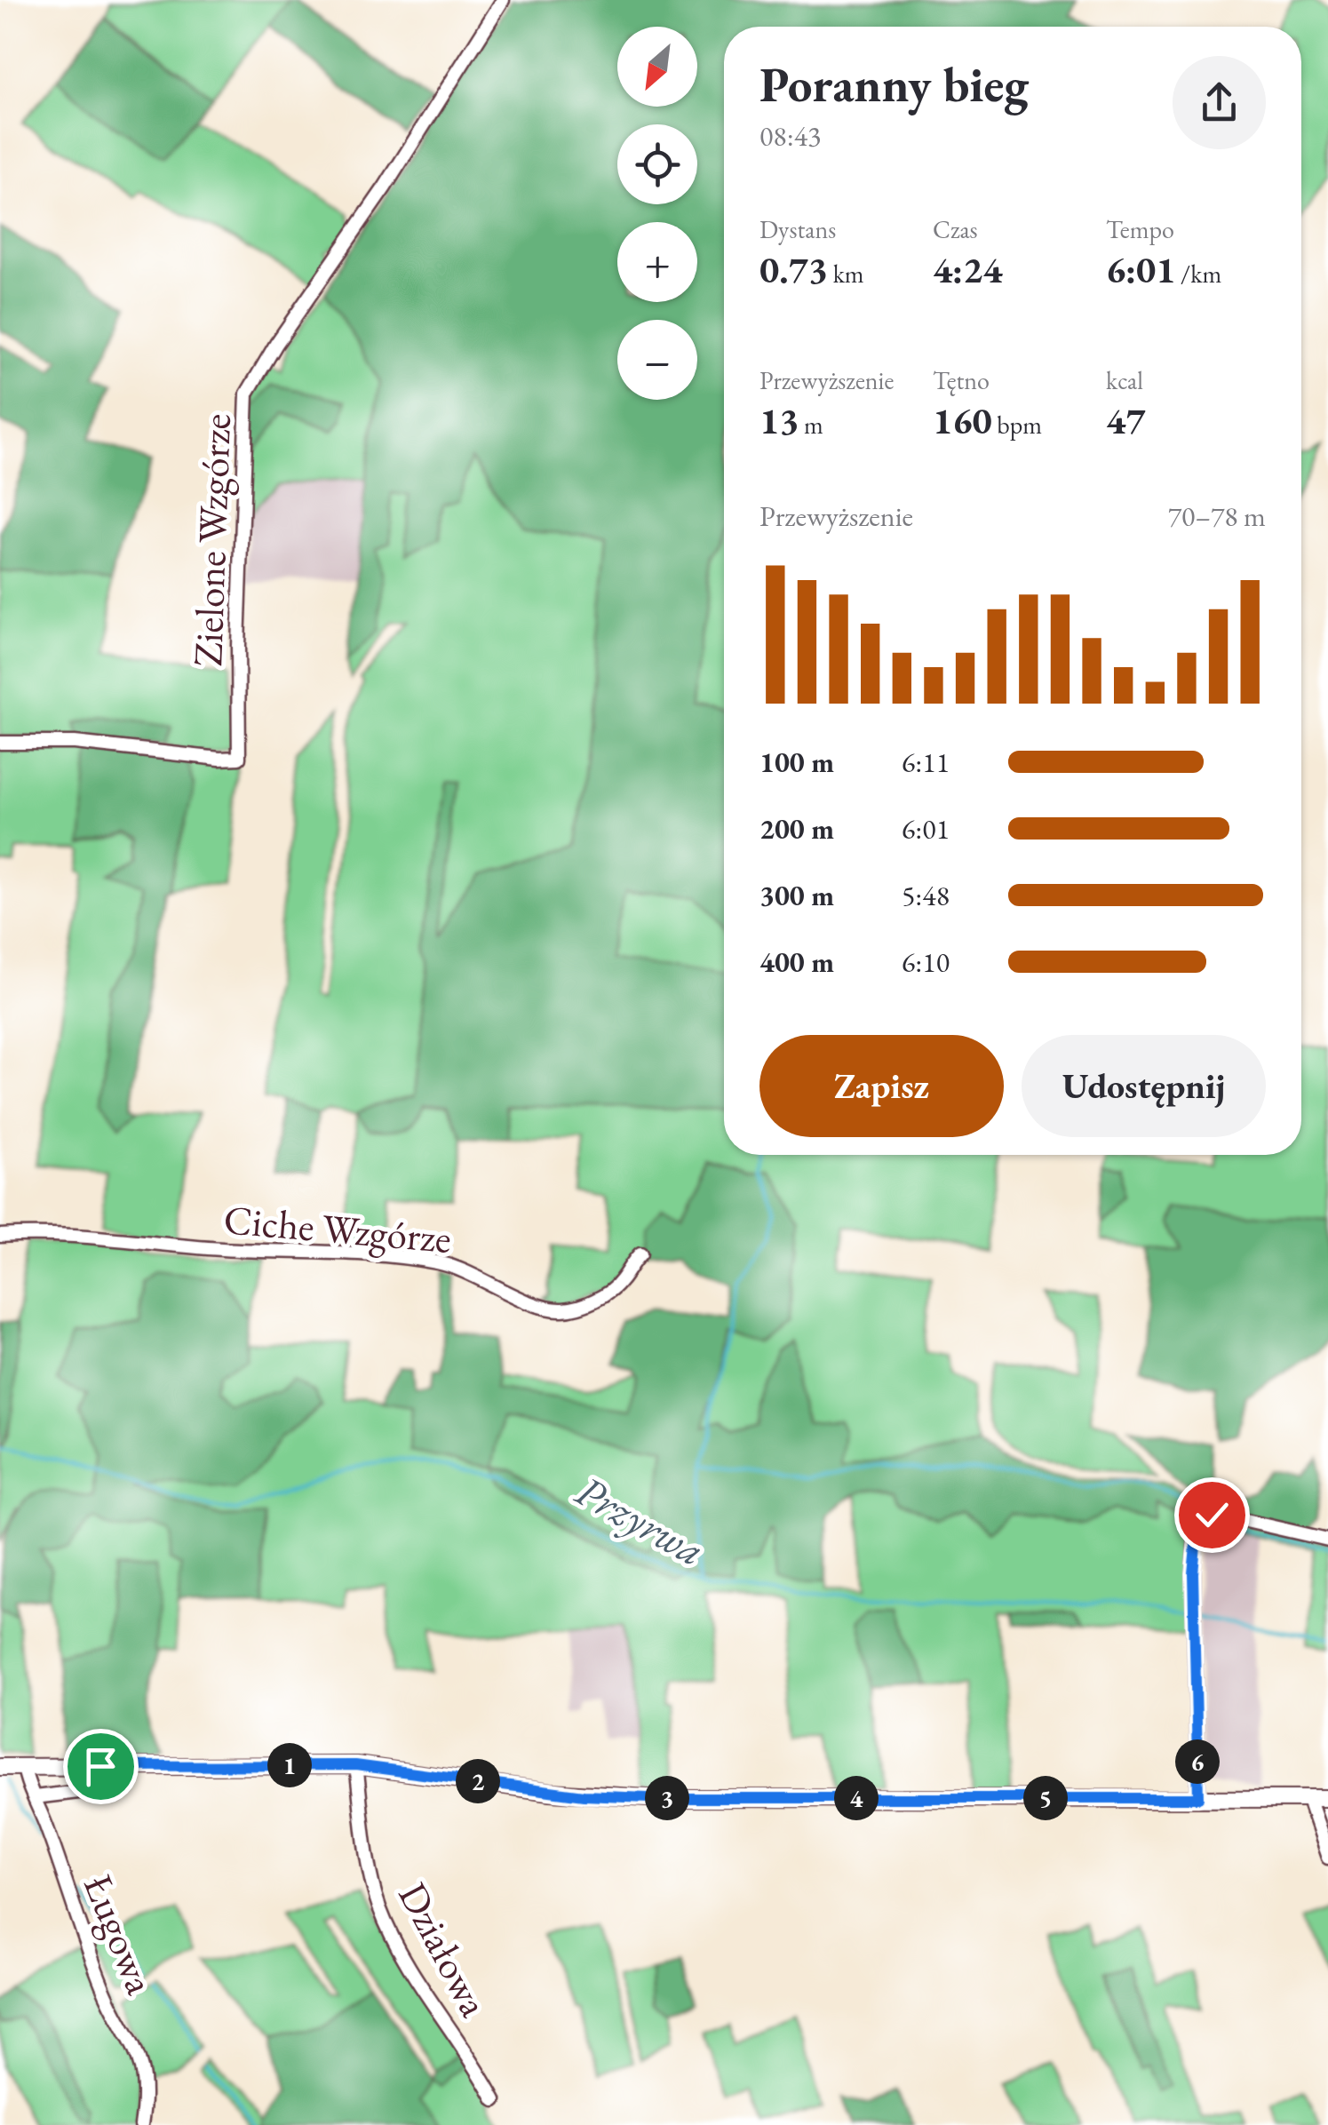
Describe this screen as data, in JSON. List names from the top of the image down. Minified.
{"streets":{"street":["Zielone Wzgórze","Ciche Wzgórze","Ługowa","Działowa"]},"water":["Przyrwa"],"north":"bottom left","page":{"map_buttons":["+","−"],"heading":["Poranny bieg","08:43"],"stats":[["Dystans","0.73 km"],["Czas","4:24"],["Tempo","6:01 /km"],["Przewyższenie","13 m"],["Tętno","160 bpm"],["kcal","47"]],"chart":["Przewyższenie","70–78 m"],"list":[{"name":"100 m","note":"6:11"},{"name":"200 m","note":"6:01"},{"name":"300 m","note":"5:48"},{"name":"400 m","note":"6:10"}],"buttons":["Zapisz","Udostępnij"],"pins":["6","1","2","3","4","5"]}}
